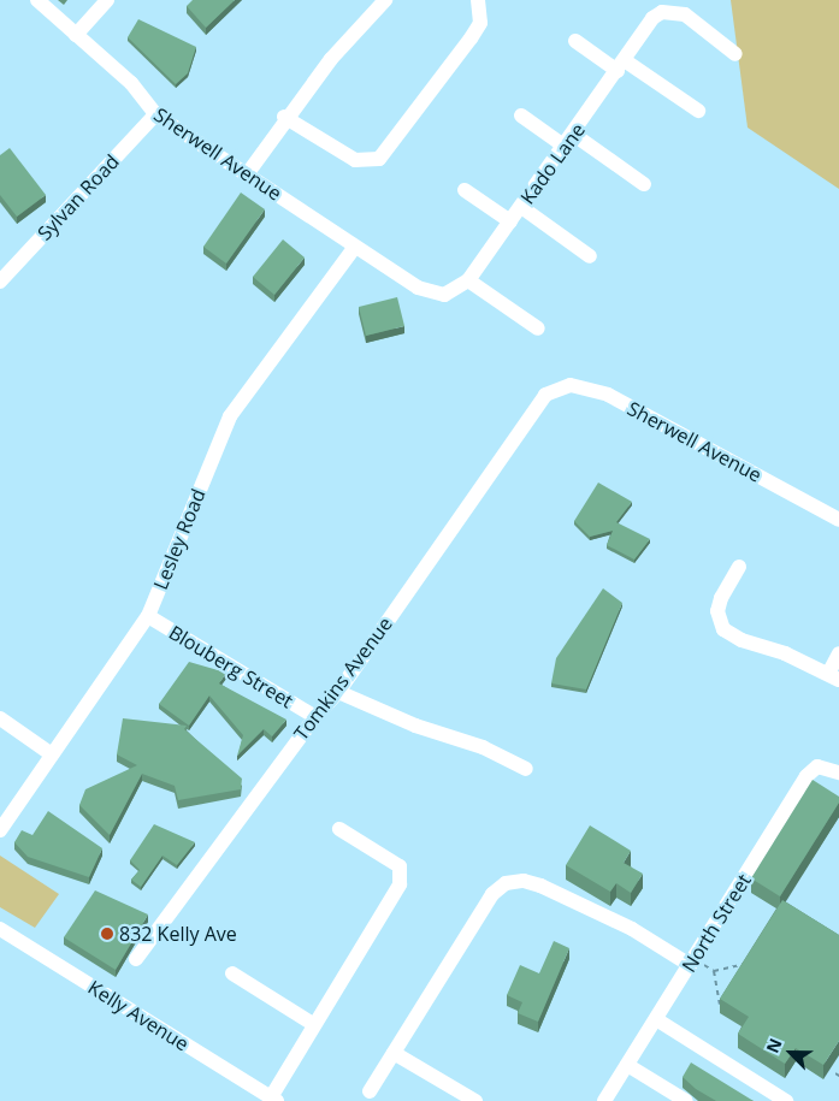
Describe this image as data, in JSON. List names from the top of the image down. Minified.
{"streets":{"street":["Sherwell Avenue","Kado Lane","Sylvan Road","Lesley Road","Blouberg Street","Tomkins Avenue","North Street","Kelly Avenue"]},"crossings":[["Sherwell Avenue","Kado Lane"],["Sherwell Avenue","Sylvan Road"],["Sherwell Avenue","Lesley Road"],["Sherwell Avenue","Tomkins Avenue"],["Kado Lane","Lesley Road"],["Lesley Road","Blouberg Street"],["Blouberg Street","Tomkins Avenue"]],"places":["832 Kelly Ave"],"north":"top left"}
